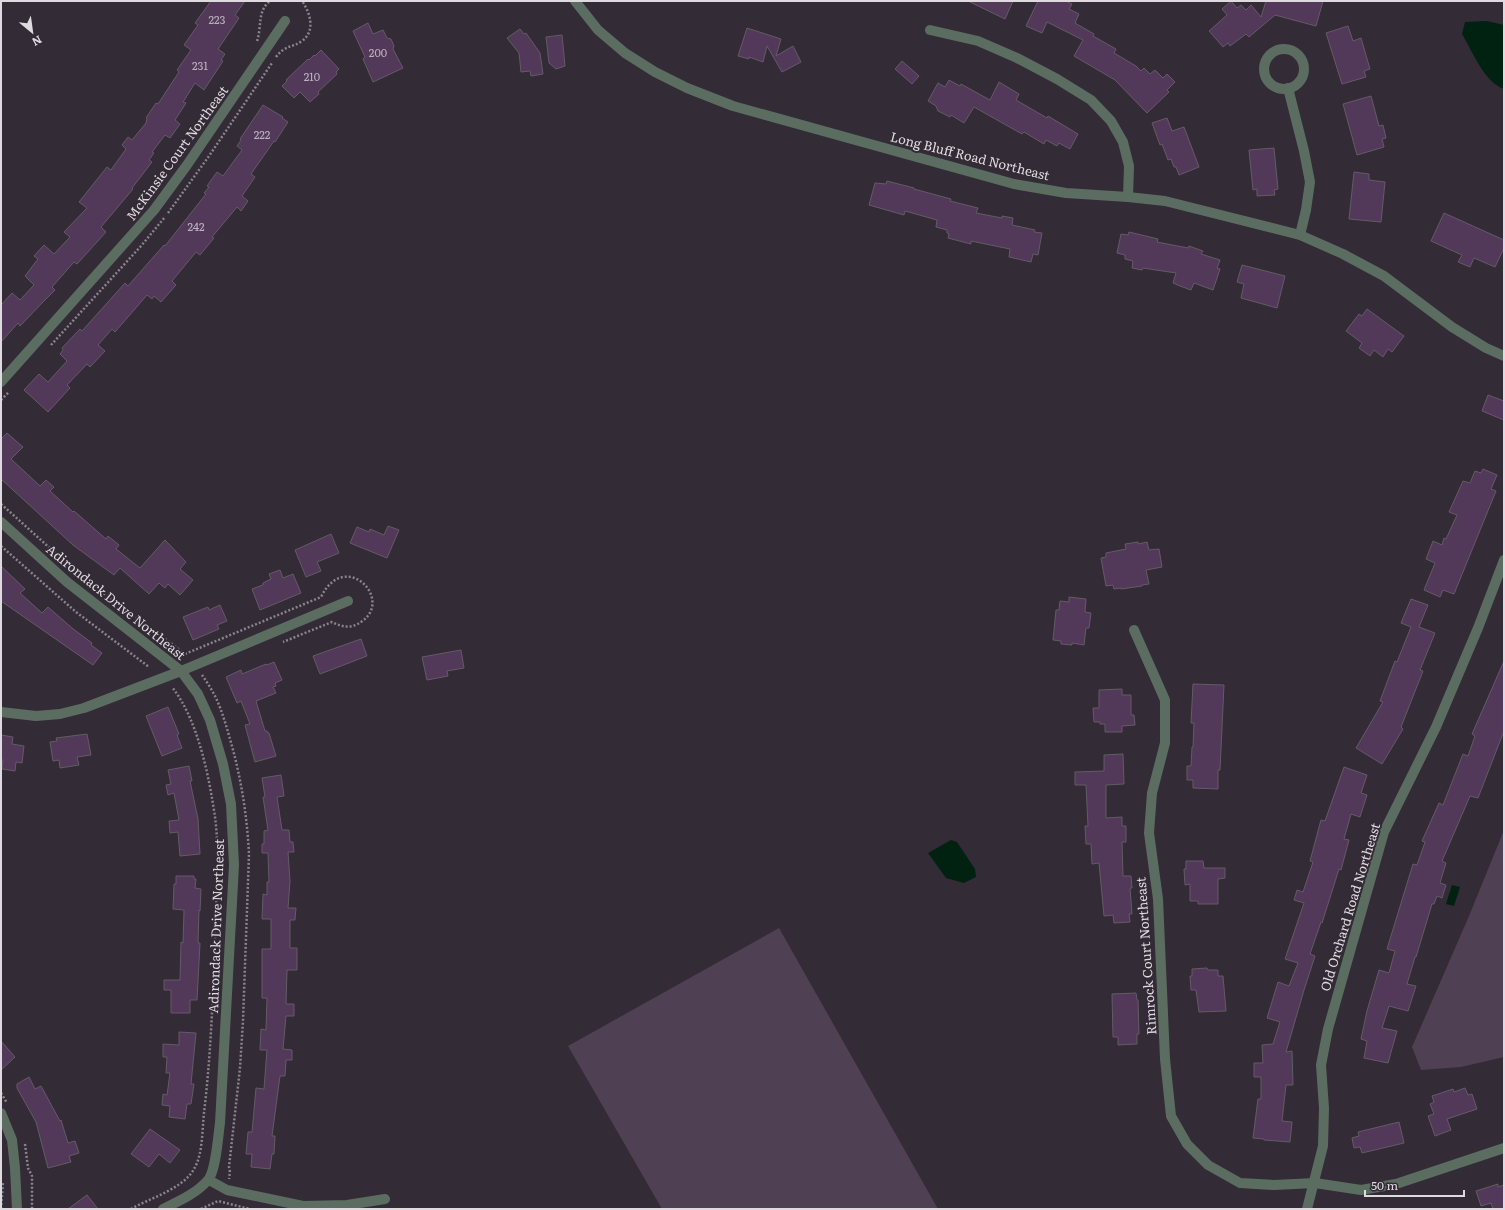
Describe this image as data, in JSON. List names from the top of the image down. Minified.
{"streets":{"street":["McKinsie Court Northeast","Long Bluff Road Northeast","Adirondack Drive Northeast","Old Orchard Road Northeast","Rimrock Court Northeast"]},"crossings":[["Old Orchard Road Northeast","Rimrock Court Northeast"]],"house_numbers":["223","200","231","210","222","242"],"scale_bar":"50 m","north":"bottom right"}
